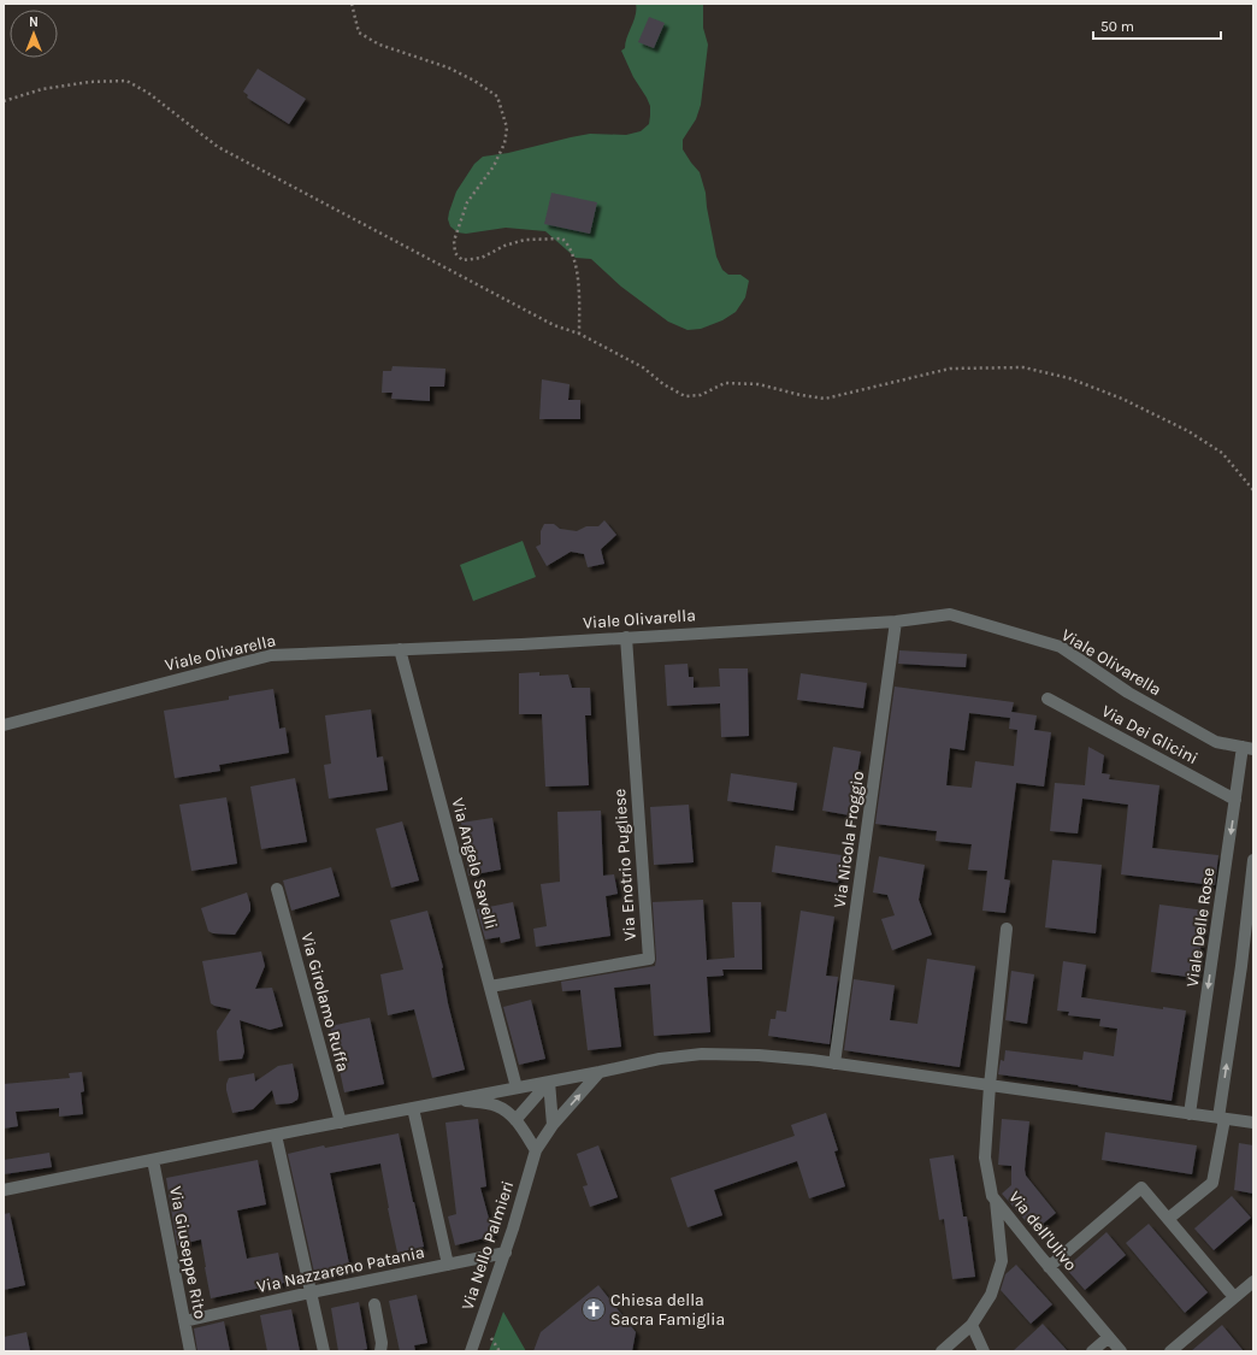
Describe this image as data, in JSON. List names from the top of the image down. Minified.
{"streets":{"street":["Viale Olivarella","Via Dei Glicini","Via Nicola Froggio","Via Angelo Savelli","Via Enotrio Pugliese","Viale Delle Rose","Via Girolamo Ruffa","Via dell'Ulivo","Via Nello Palmieri","Via Giuseppe Rito","Via Nazzareno Patania"]},"crossings":[["Viale Olivarella","Via Nicola Froggio"],["Viale Olivarella","Via Angelo Savelli"],["Viale Olivarella","Via Enotrio Pugliese"],["Viale Olivarella","Viale Delle Rose"],["Via Dei Glicini","Viale Delle Rose"],["Via Angelo Savelli","Via Enotrio Pugliese"],["Via Nello Palmieri","Via Nazzareno Patania"],["Via Giuseppe Rito","Via Nazzareno Patania"]],"places":{"church":["Chiesa della Sacra Famiglia"]},"scale_bar":"50 m","north":"top"}
